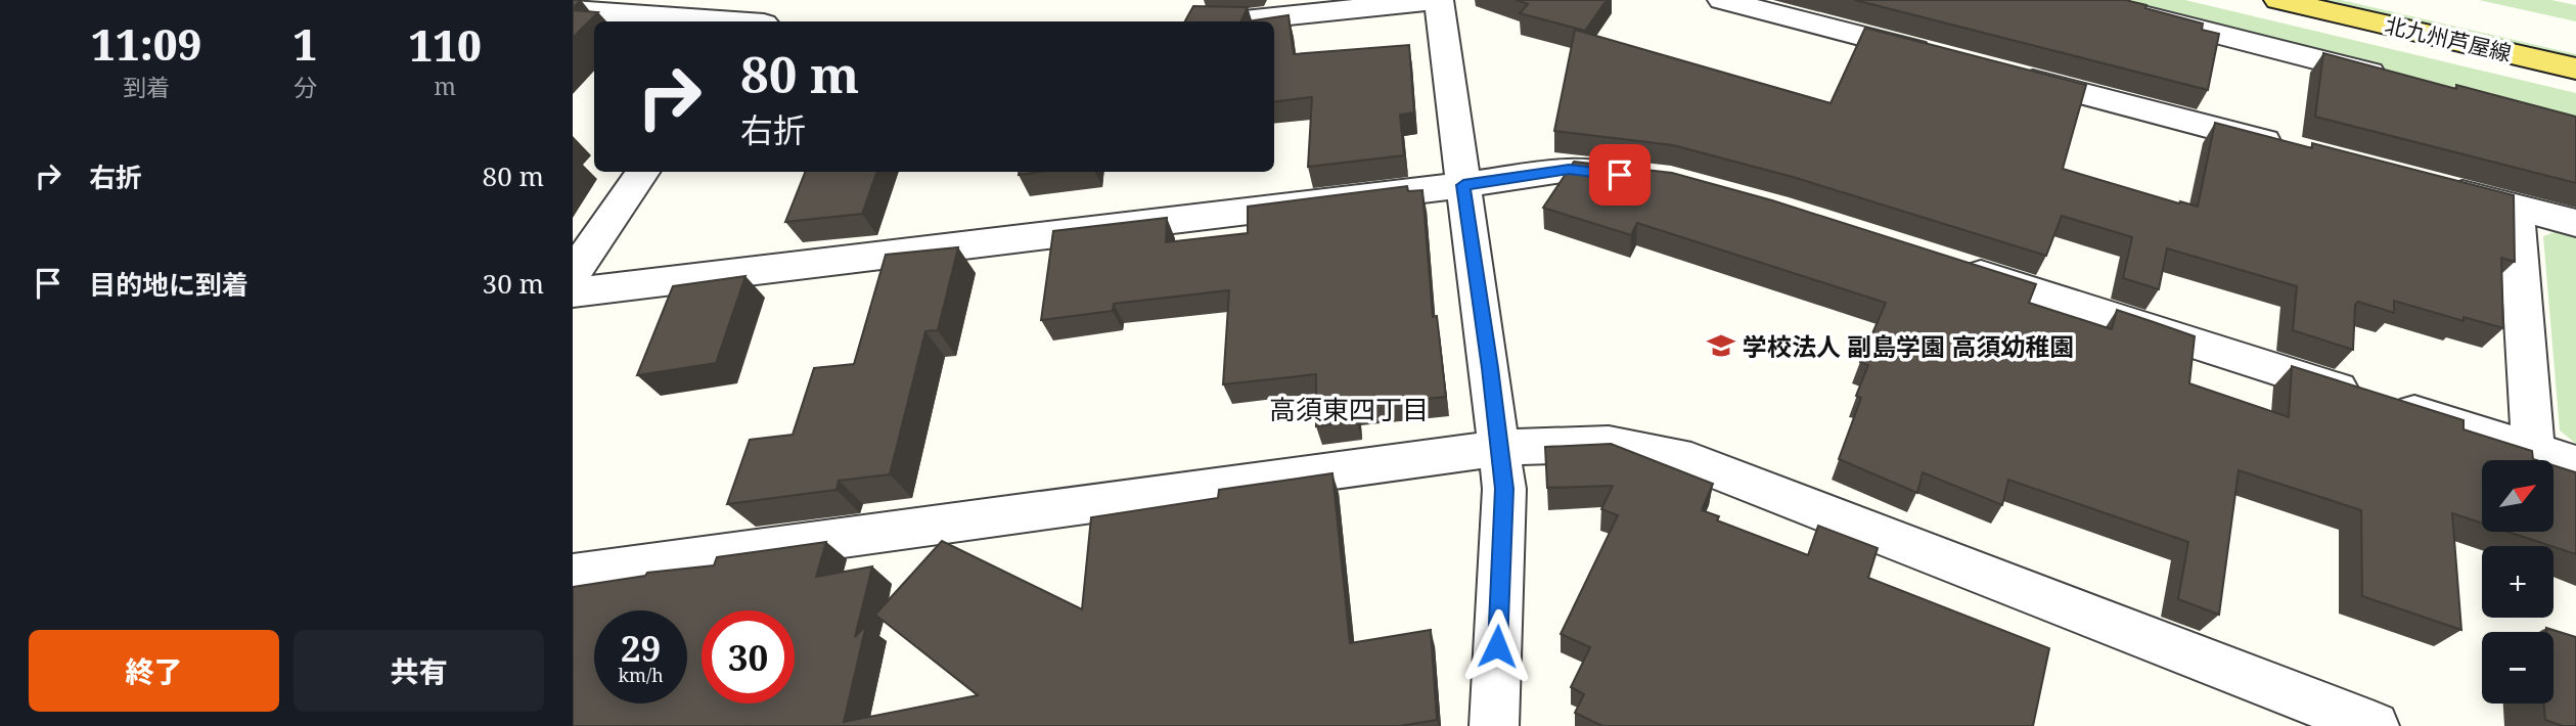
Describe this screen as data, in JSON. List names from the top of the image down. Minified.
{"streets":{"main road":["北九州芦屋線"]},"districts":["高須東四丁目"],"places":{"school or university":["学校法人 副島学園 高須幼稚園"]},"north":"top right","page":{"eta":["11:09","到着","1","分","110","m"],"turn":["80 m","右折"],"list":[{"name":"右折","value":"80 m"},{"name":"目的地に到着","value":"30 m"}],"map_buttons":["+","−"],"speed":"29 km/h","limit":"30","buttons":["終了","共有"]}}
